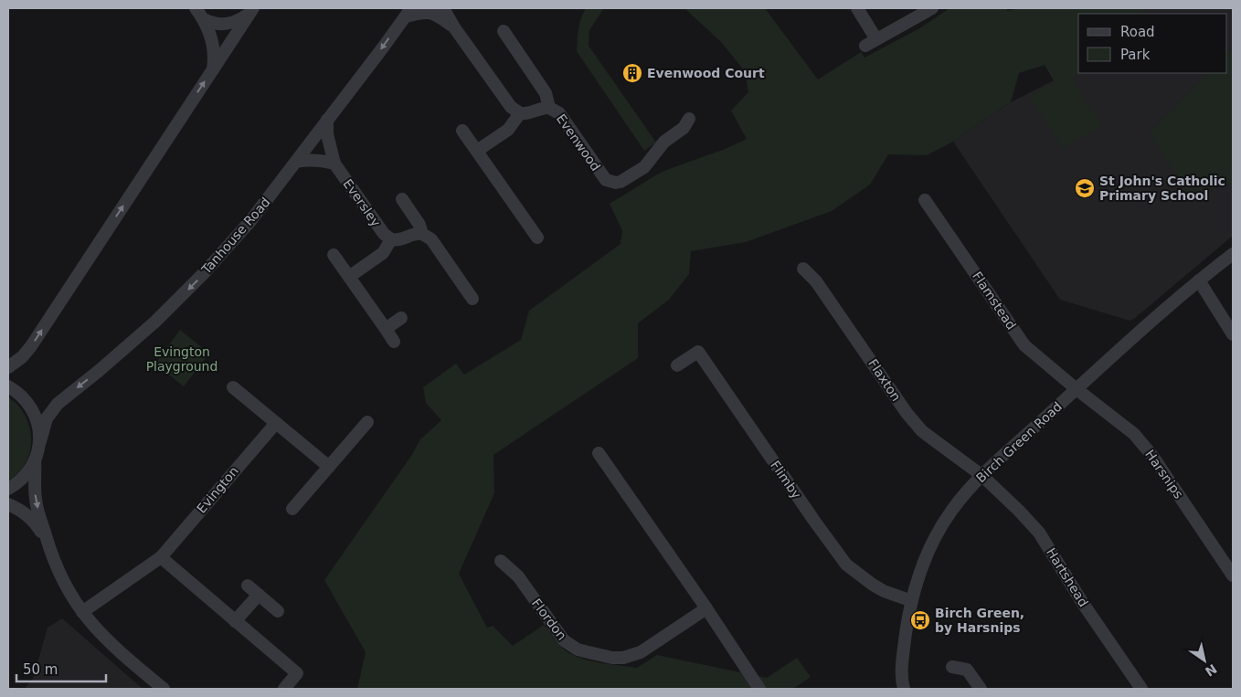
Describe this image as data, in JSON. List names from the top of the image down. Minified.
{"streets":{"street":["Evenwood","Eversley","Tanhouse Road","Flamstead","Flaxton","Birch Green Road","Harsnips","Flimby","Evington","Hartshead","Flordon"]},"crossings":[["Eversley","Tanhouse Road"],["Flamstead","Birch Green Road"],["Flamstead","Harsnips"],["Flaxton","Birch Green Road"],["Flaxton","Hartshead"],["Birch Green Road","Harsnips"],["Birch Green Road","Flimby"],["Birch Green Road","Hartshead"]],"parks":["Evington Playground"],"places":{"building":["Evenwood Court"],"school or university":["St John's Catholic Primary School"],"bus stop":["Birch Green, by Harsnips"]},"legend":["Road","Park"],"scale_bar":"50 m","north":"bottom right"}
